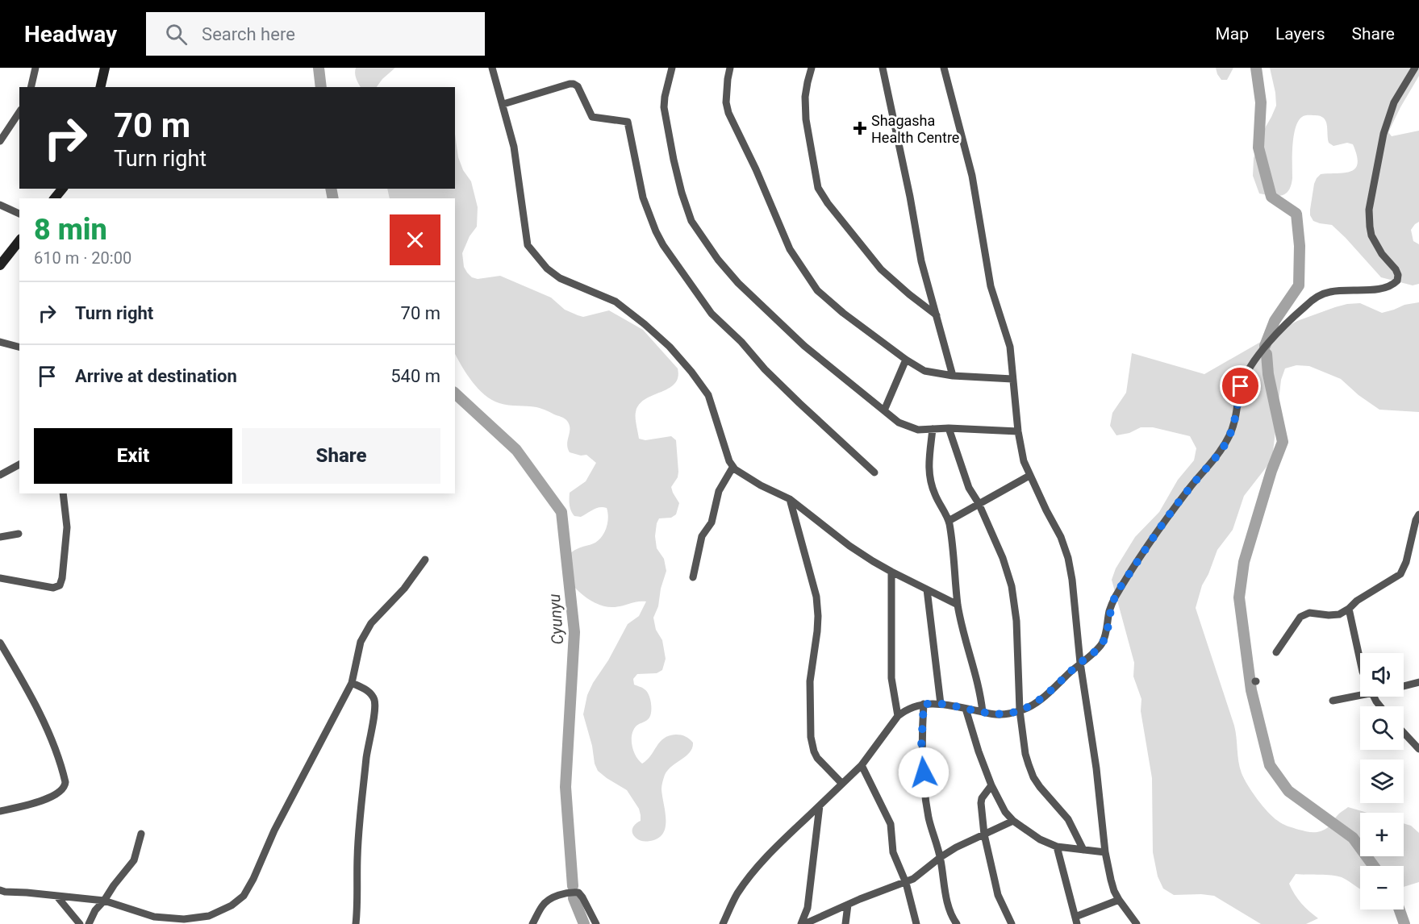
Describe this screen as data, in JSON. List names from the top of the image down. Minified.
{"water":["Cyunyu"],"places":{"health":["Shagasha Health Centre"]},"page":{"header":"Headway","search":"Search here","nav":["Map","Layers","Share"],"turn":["70 m","Turn right"],"heading":["8 min","610 m · 20:00"],"list":[{"name":"Turn right","value":"70 m"},{"name":"Arrive at destination","value":"540 m"}],"buttons":["Exit","Share"],"map_buttons":["+","−"]}}
